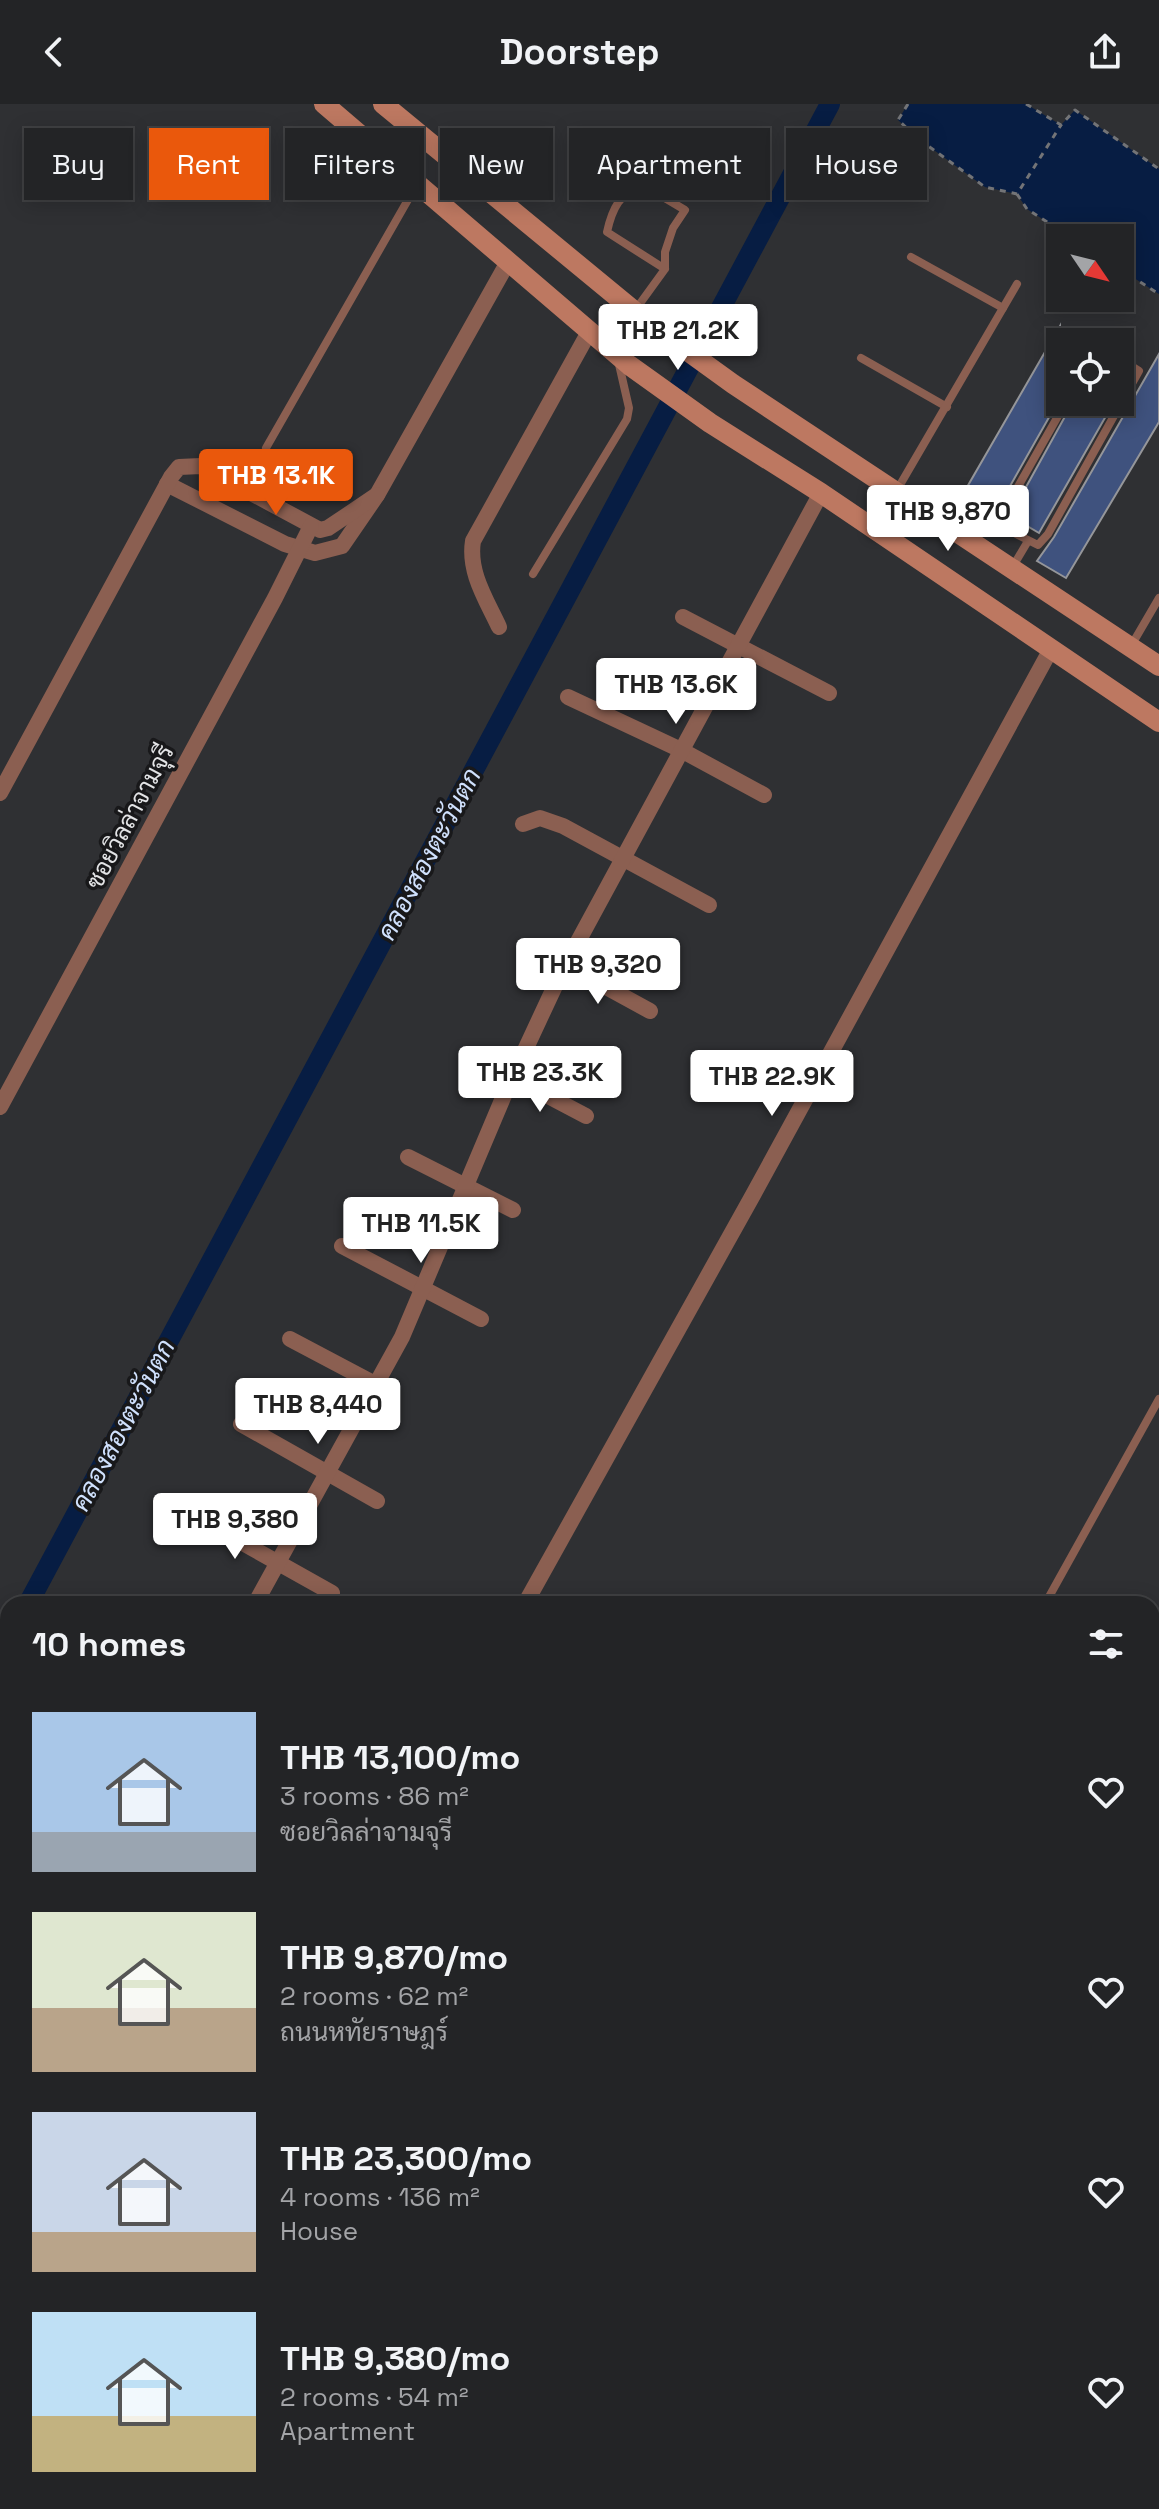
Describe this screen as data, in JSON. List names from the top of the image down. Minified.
{"streets":{"street":["ซอยวิลล่าจามจุรี"]},"water":["คลองสองตะวันตก"],"north":"bottom right","page":{"header":"Doorstep","chip":["Buy","Rent","Filters","New","Apartment","House"],"price":["THB 21.2K","THB 13.1K","THB 9,870","THB 13.6K","THB 9,320","THB 23.3K","THB 22.9K","THB 11.5K","THB 8,440","THB 9,380"],"heading":"10 homes","list":[{"name":"THB 13,100/mo","note":"3 rooms · 86 m² · ซอยวิลล่าจามจุรี"},{"name":"THB 9,870/mo","note":"2 rooms · 62 m² · ถนนหทัยราษฎร์"},{"name":"THB 23,300/mo","note":"4 rooms · 136 m² · House"},{"name":"THB 9,380/mo","note":"2 rooms · 54 m² · Apartment"}]}}
